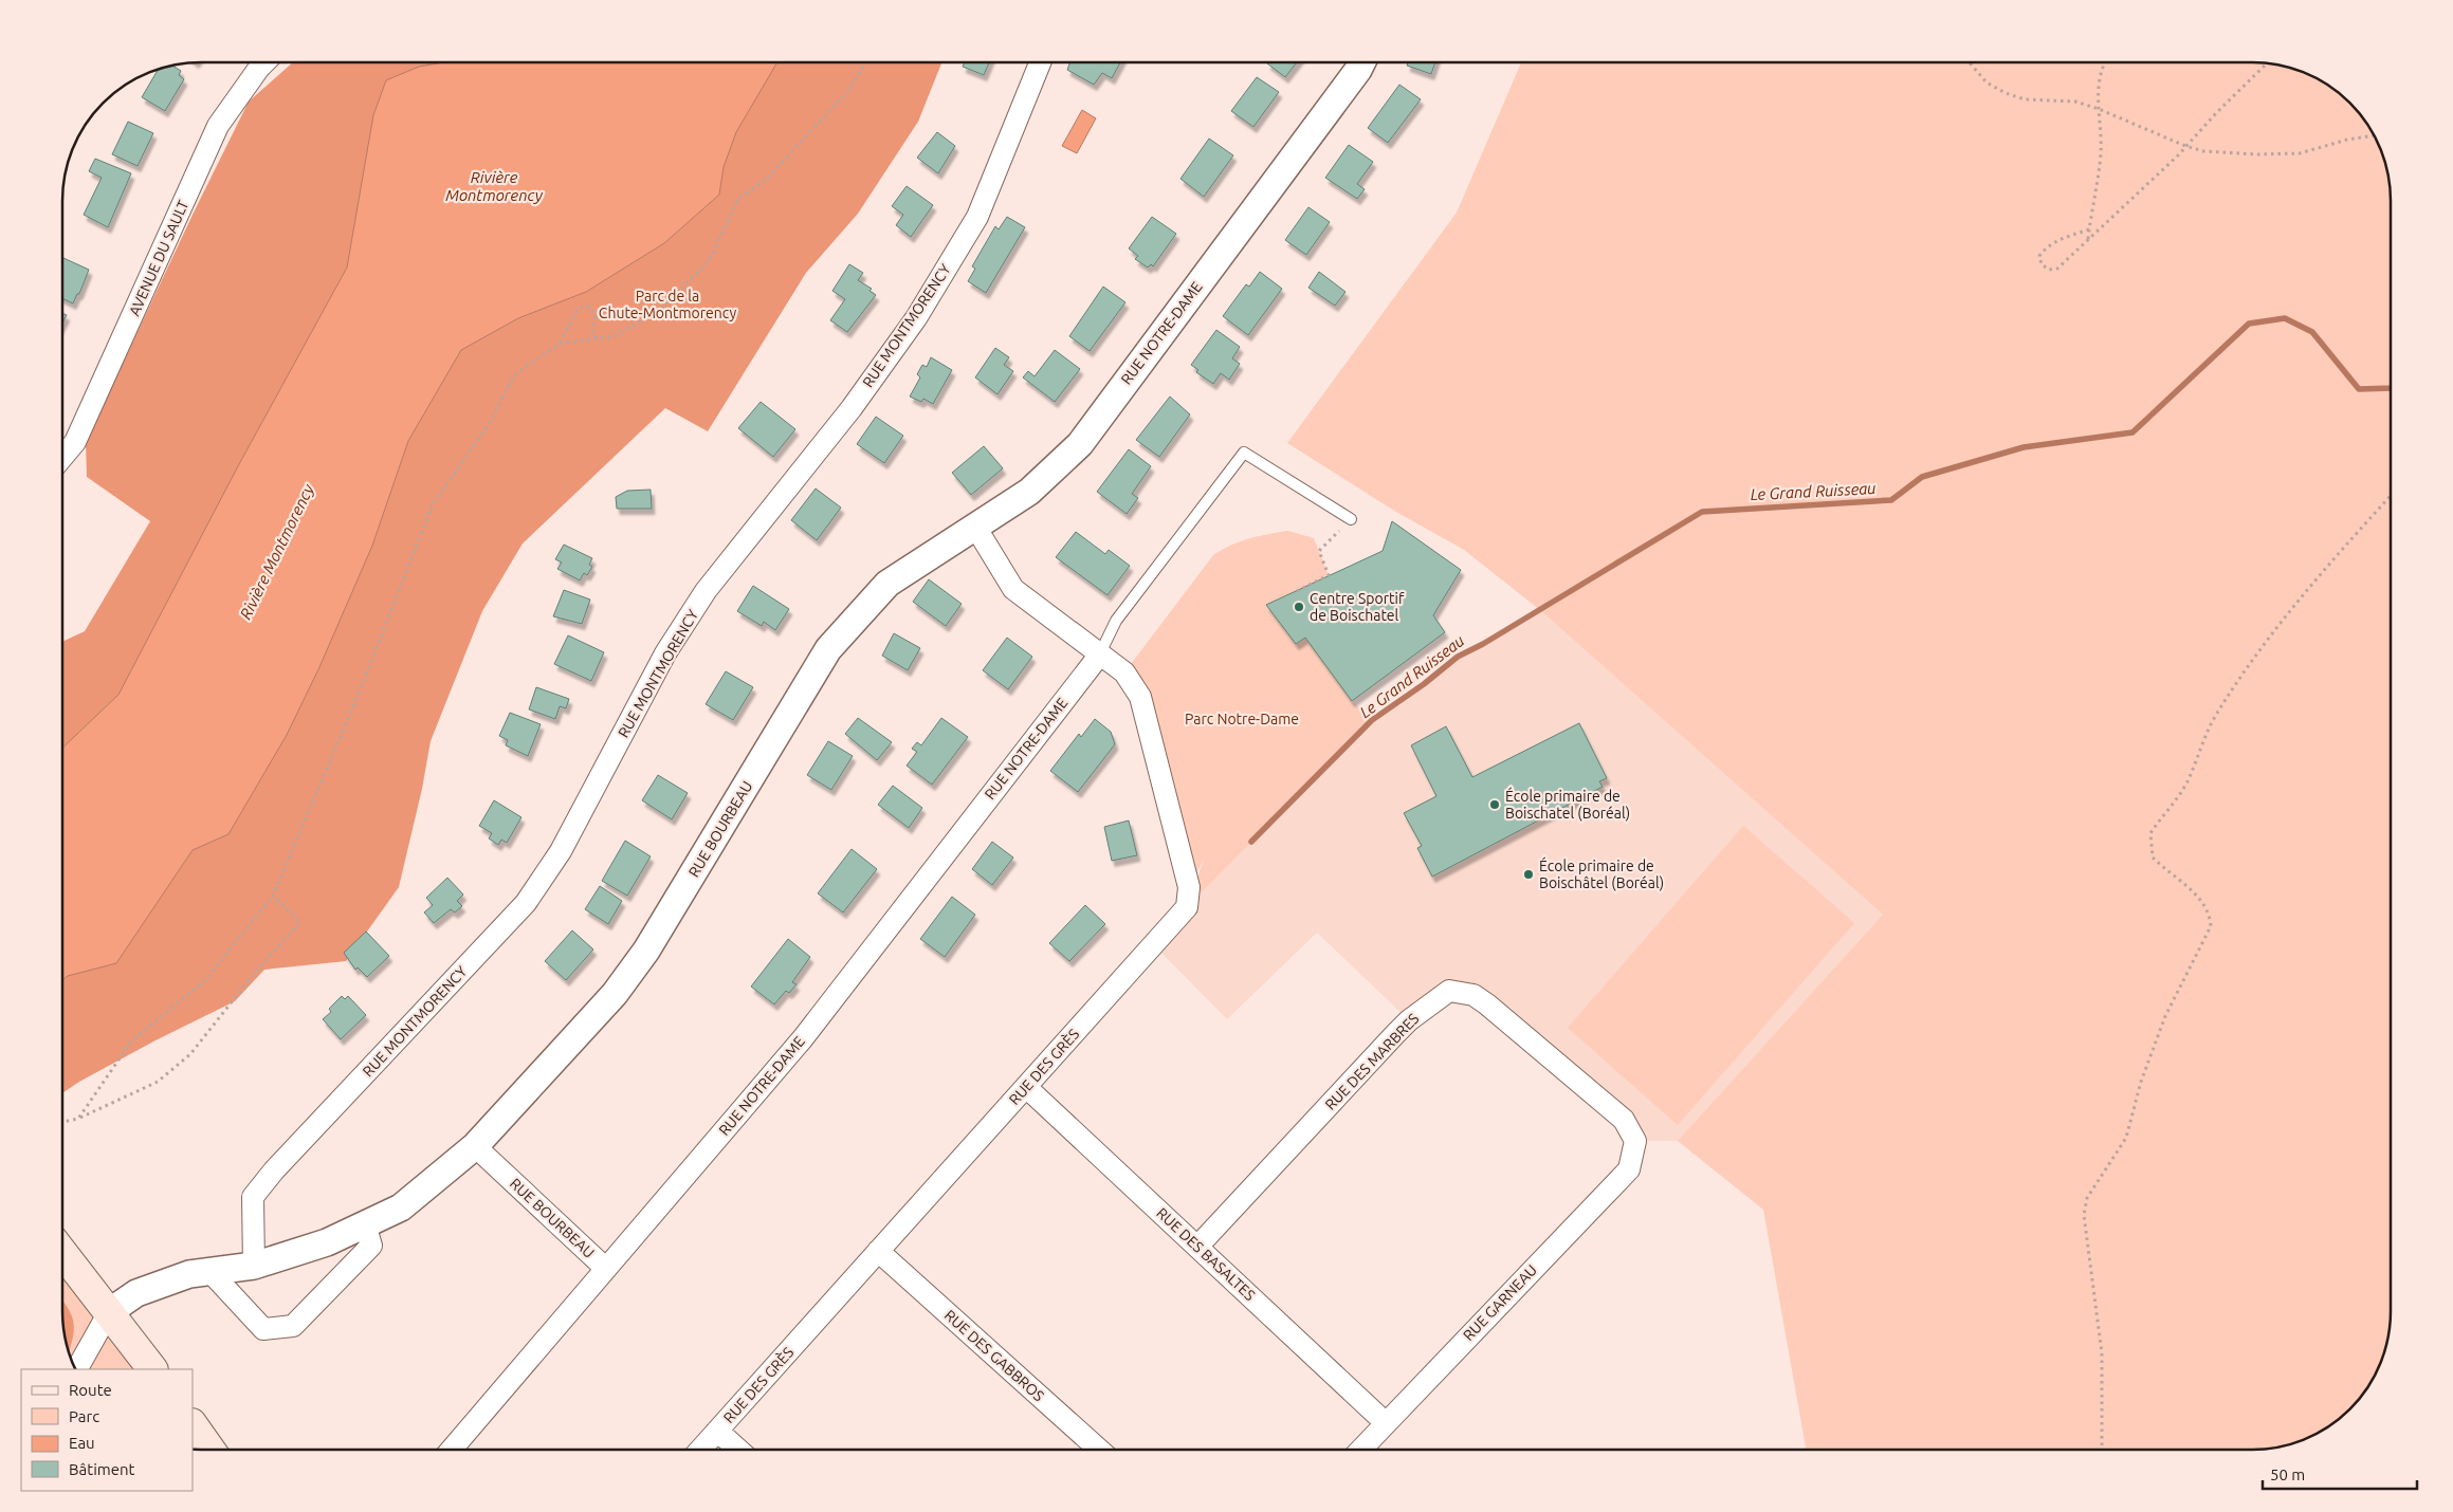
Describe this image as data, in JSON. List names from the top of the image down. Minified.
{"streets":{"street":["AVENUE DU SAULT","RUE MONTMORENCY","RUE NOTRE-DAME","RUE BOURBEAU","RUE DES MARBRES","RUE DES GRÈS","RUE DES BASALTES","RUE GARNEAU","RUE DES GABBROS"]},"crossings":[["RUE MONTMORENCY","RUE BOURBEAU"],["RUE NOTRE-DAME","RUE BOURBEAU"],["RUE NOTRE-DAME","RUE DES GRÈS"],["RUE DES MARBRES","RUE DES BASALTES"],["RUE DES MARBRES","RUE GARNEAU"],["RUE DES GRÈS","RUE DES BASALTES"],["RUE DES GRÈS","RUE DES GABBROS"],["RUE DES BASALTES","RUE GARNEAU"]],"water":["Rivière Montmorency","Le Grand Ruisseau"],"parks":["Parc de la Chute-Montmorency","Parc Notre-Dame"],"places":["Centre Sportif de Boischatel","École primaire de Boischatel (Boréal)","École primaire de Boischâtel (Boréal)"],"legend":["Route","Parc","Eau","Bâtiment"],"scale_bar":"50 m"}
